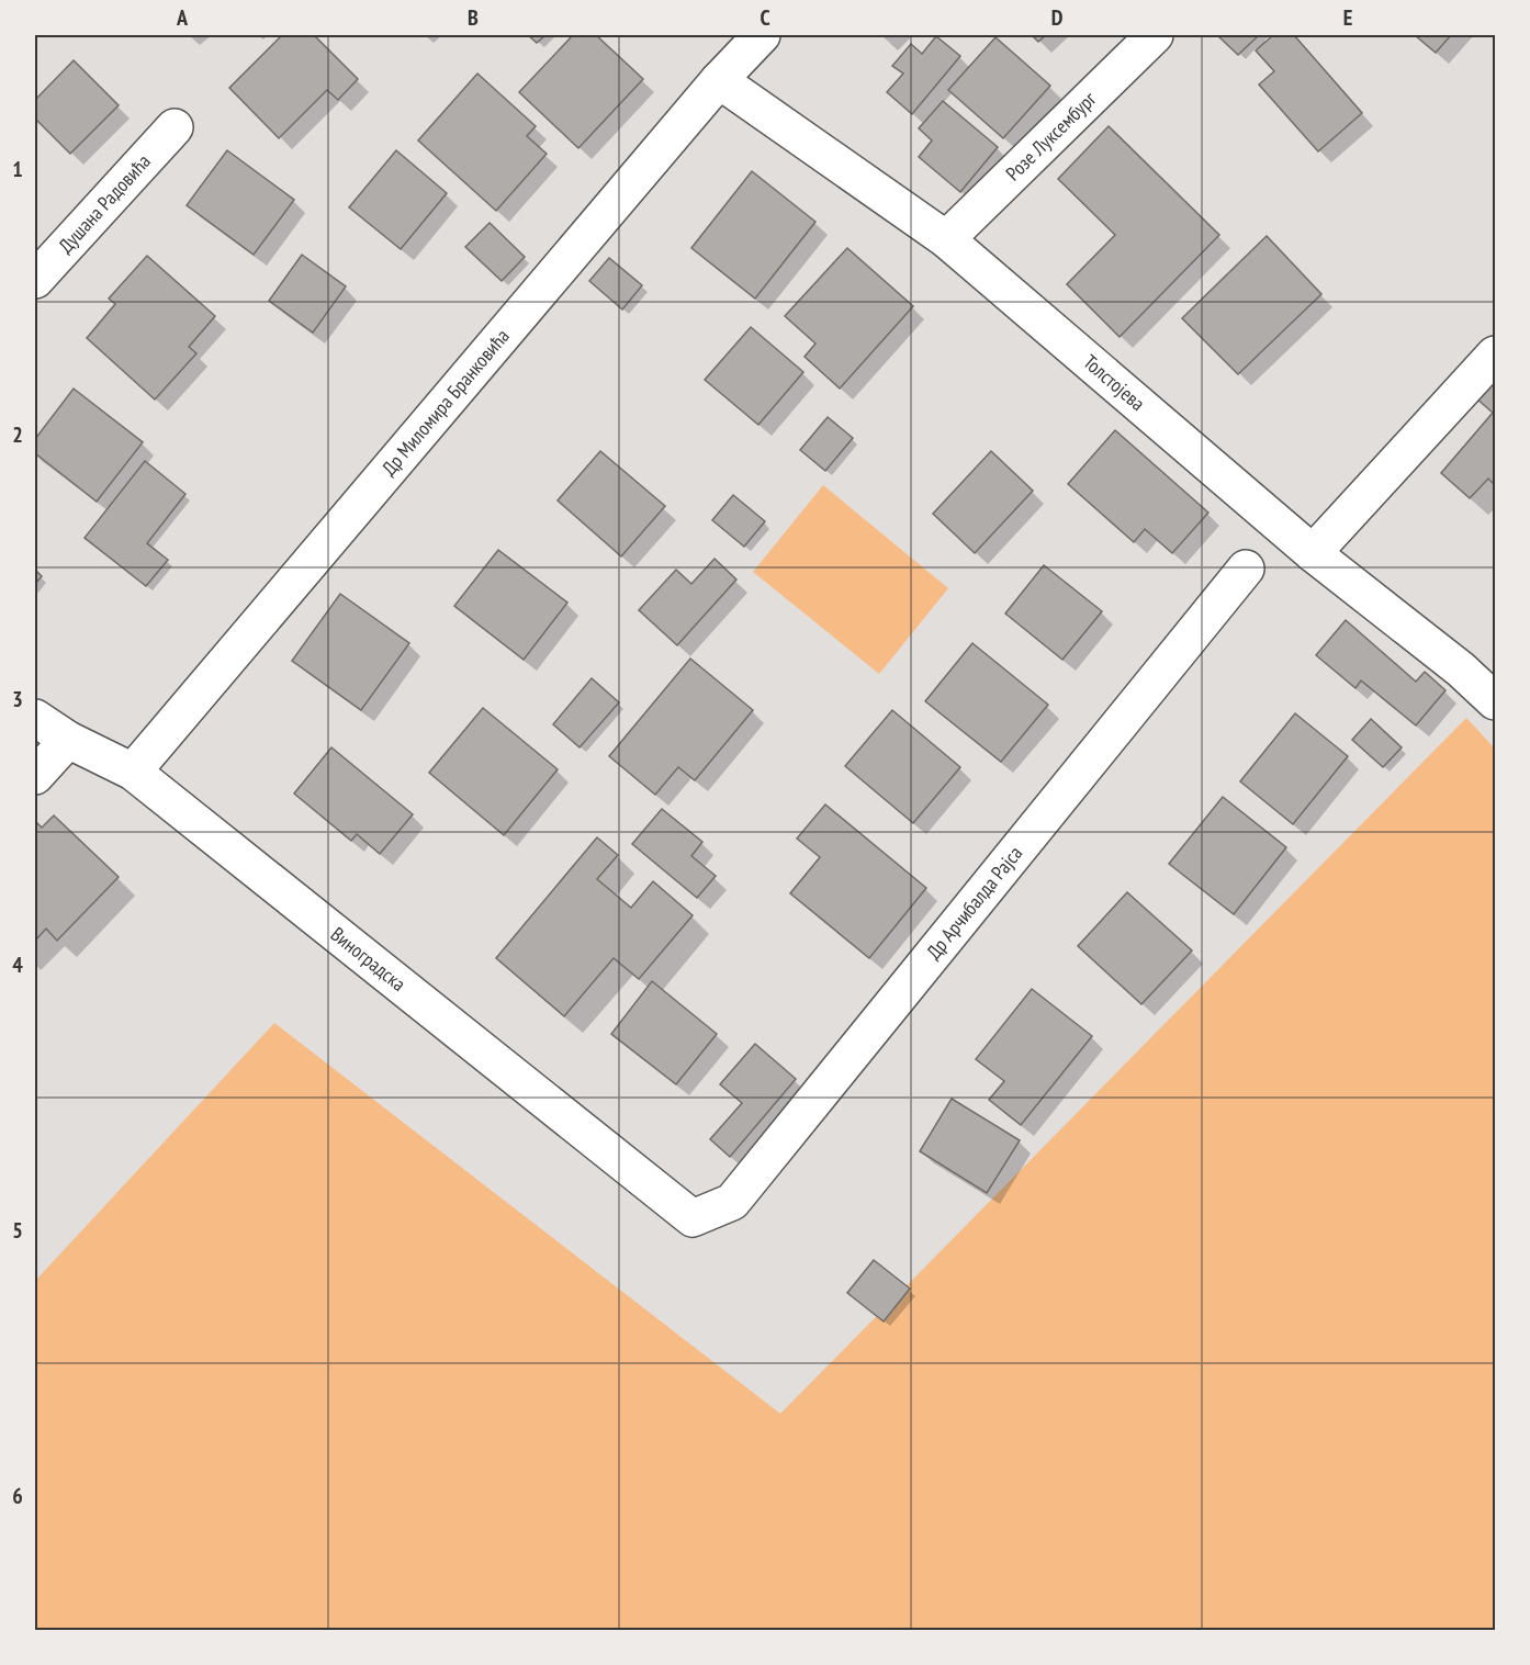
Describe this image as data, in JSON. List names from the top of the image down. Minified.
{"streets":{"street":["Розе Луксембург","Душана Радовића","Толстојева","Др Миломира Бранковића","Др Арчибалда Рајса","Виноградска"]},"crossings":[["Розе Луксембург","Толстојева"],["Толстојева","Др Миломира Бранковића"],["Др Миломира Бранковића","Виноградска"],["Др Арчибалда Рајса","Виноградска"]],"grid":{"columns":["A","B","C","D","E"],"rows":["1","2","3","4","5","6"]}}
